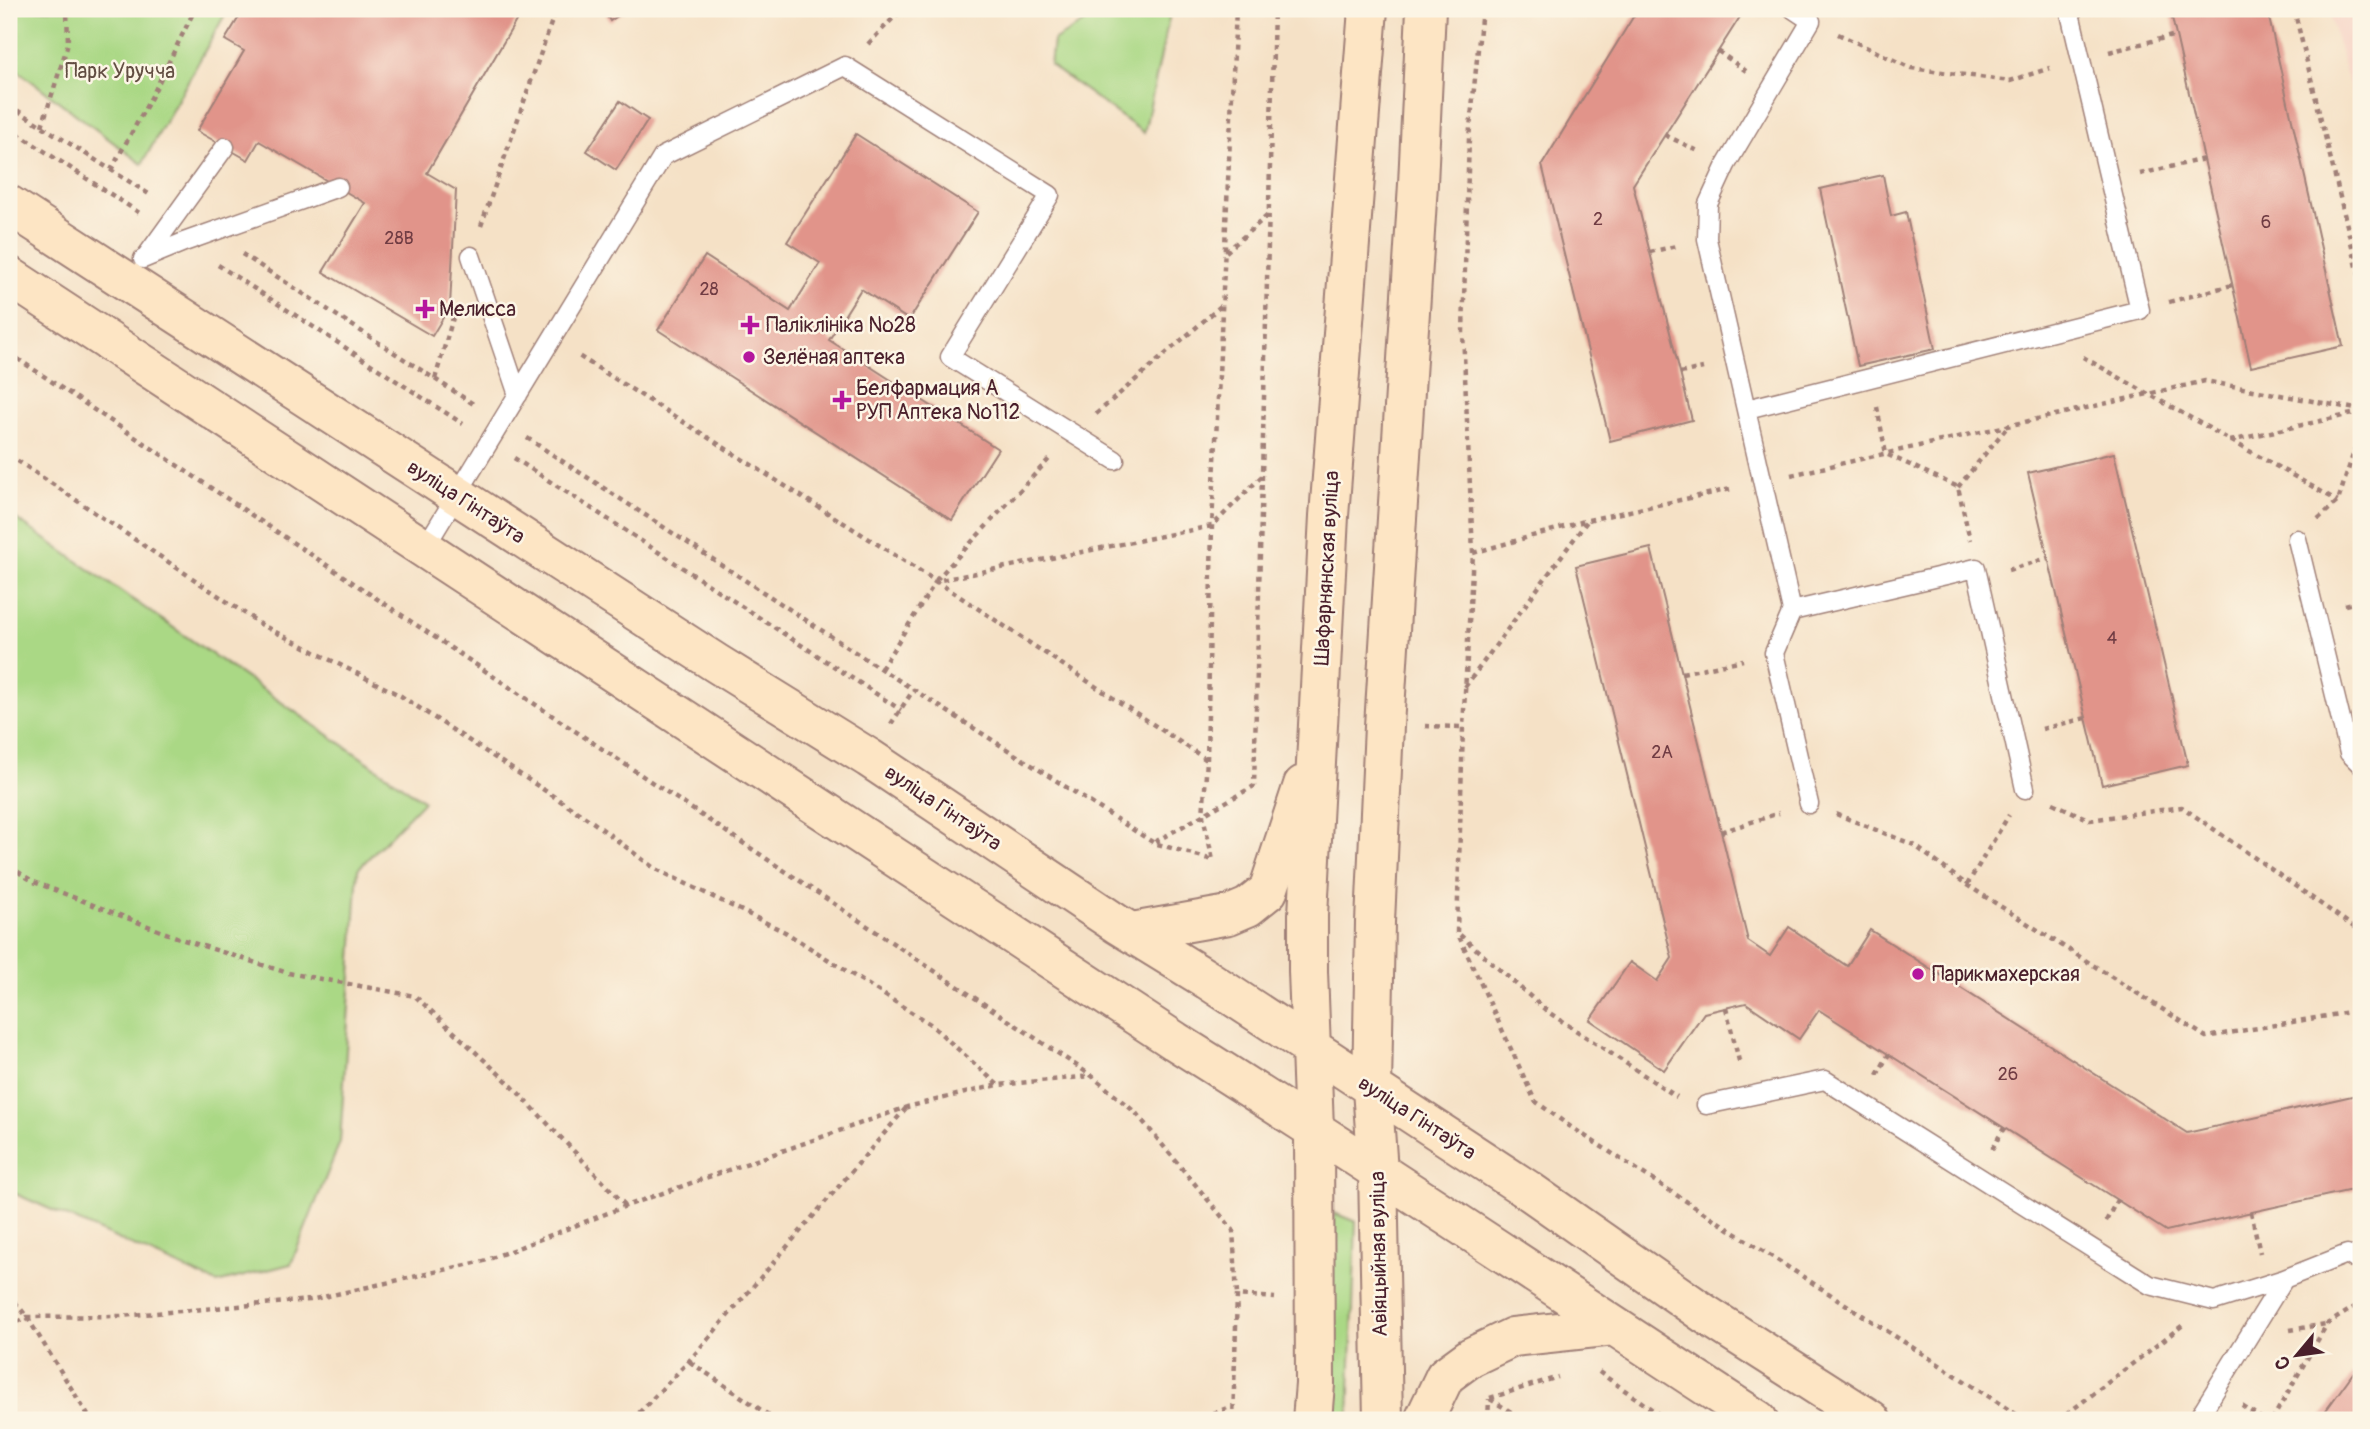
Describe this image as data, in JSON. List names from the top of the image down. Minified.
{"streets":{"main road":["вуліца Гінтаўта","Шафарнянская вуліца","Авіяцыйная вуліца"]},"crossings":[["вуліца Гінтаўта","Шафарнянская вуліца"],["вуліца Гінтаўта","Авіяцыйная вуліца"]],"parks":["Парк Уручча"],"places":{"health":["Мелисса","Паліклініка №28","Белфармация А РУП Аптека №112"],"other":["Зелёная аптека","Парикмахерская"]},"house_numbers":["2","6","28В","28","4","2А","26"],"north":"bottom left"}
